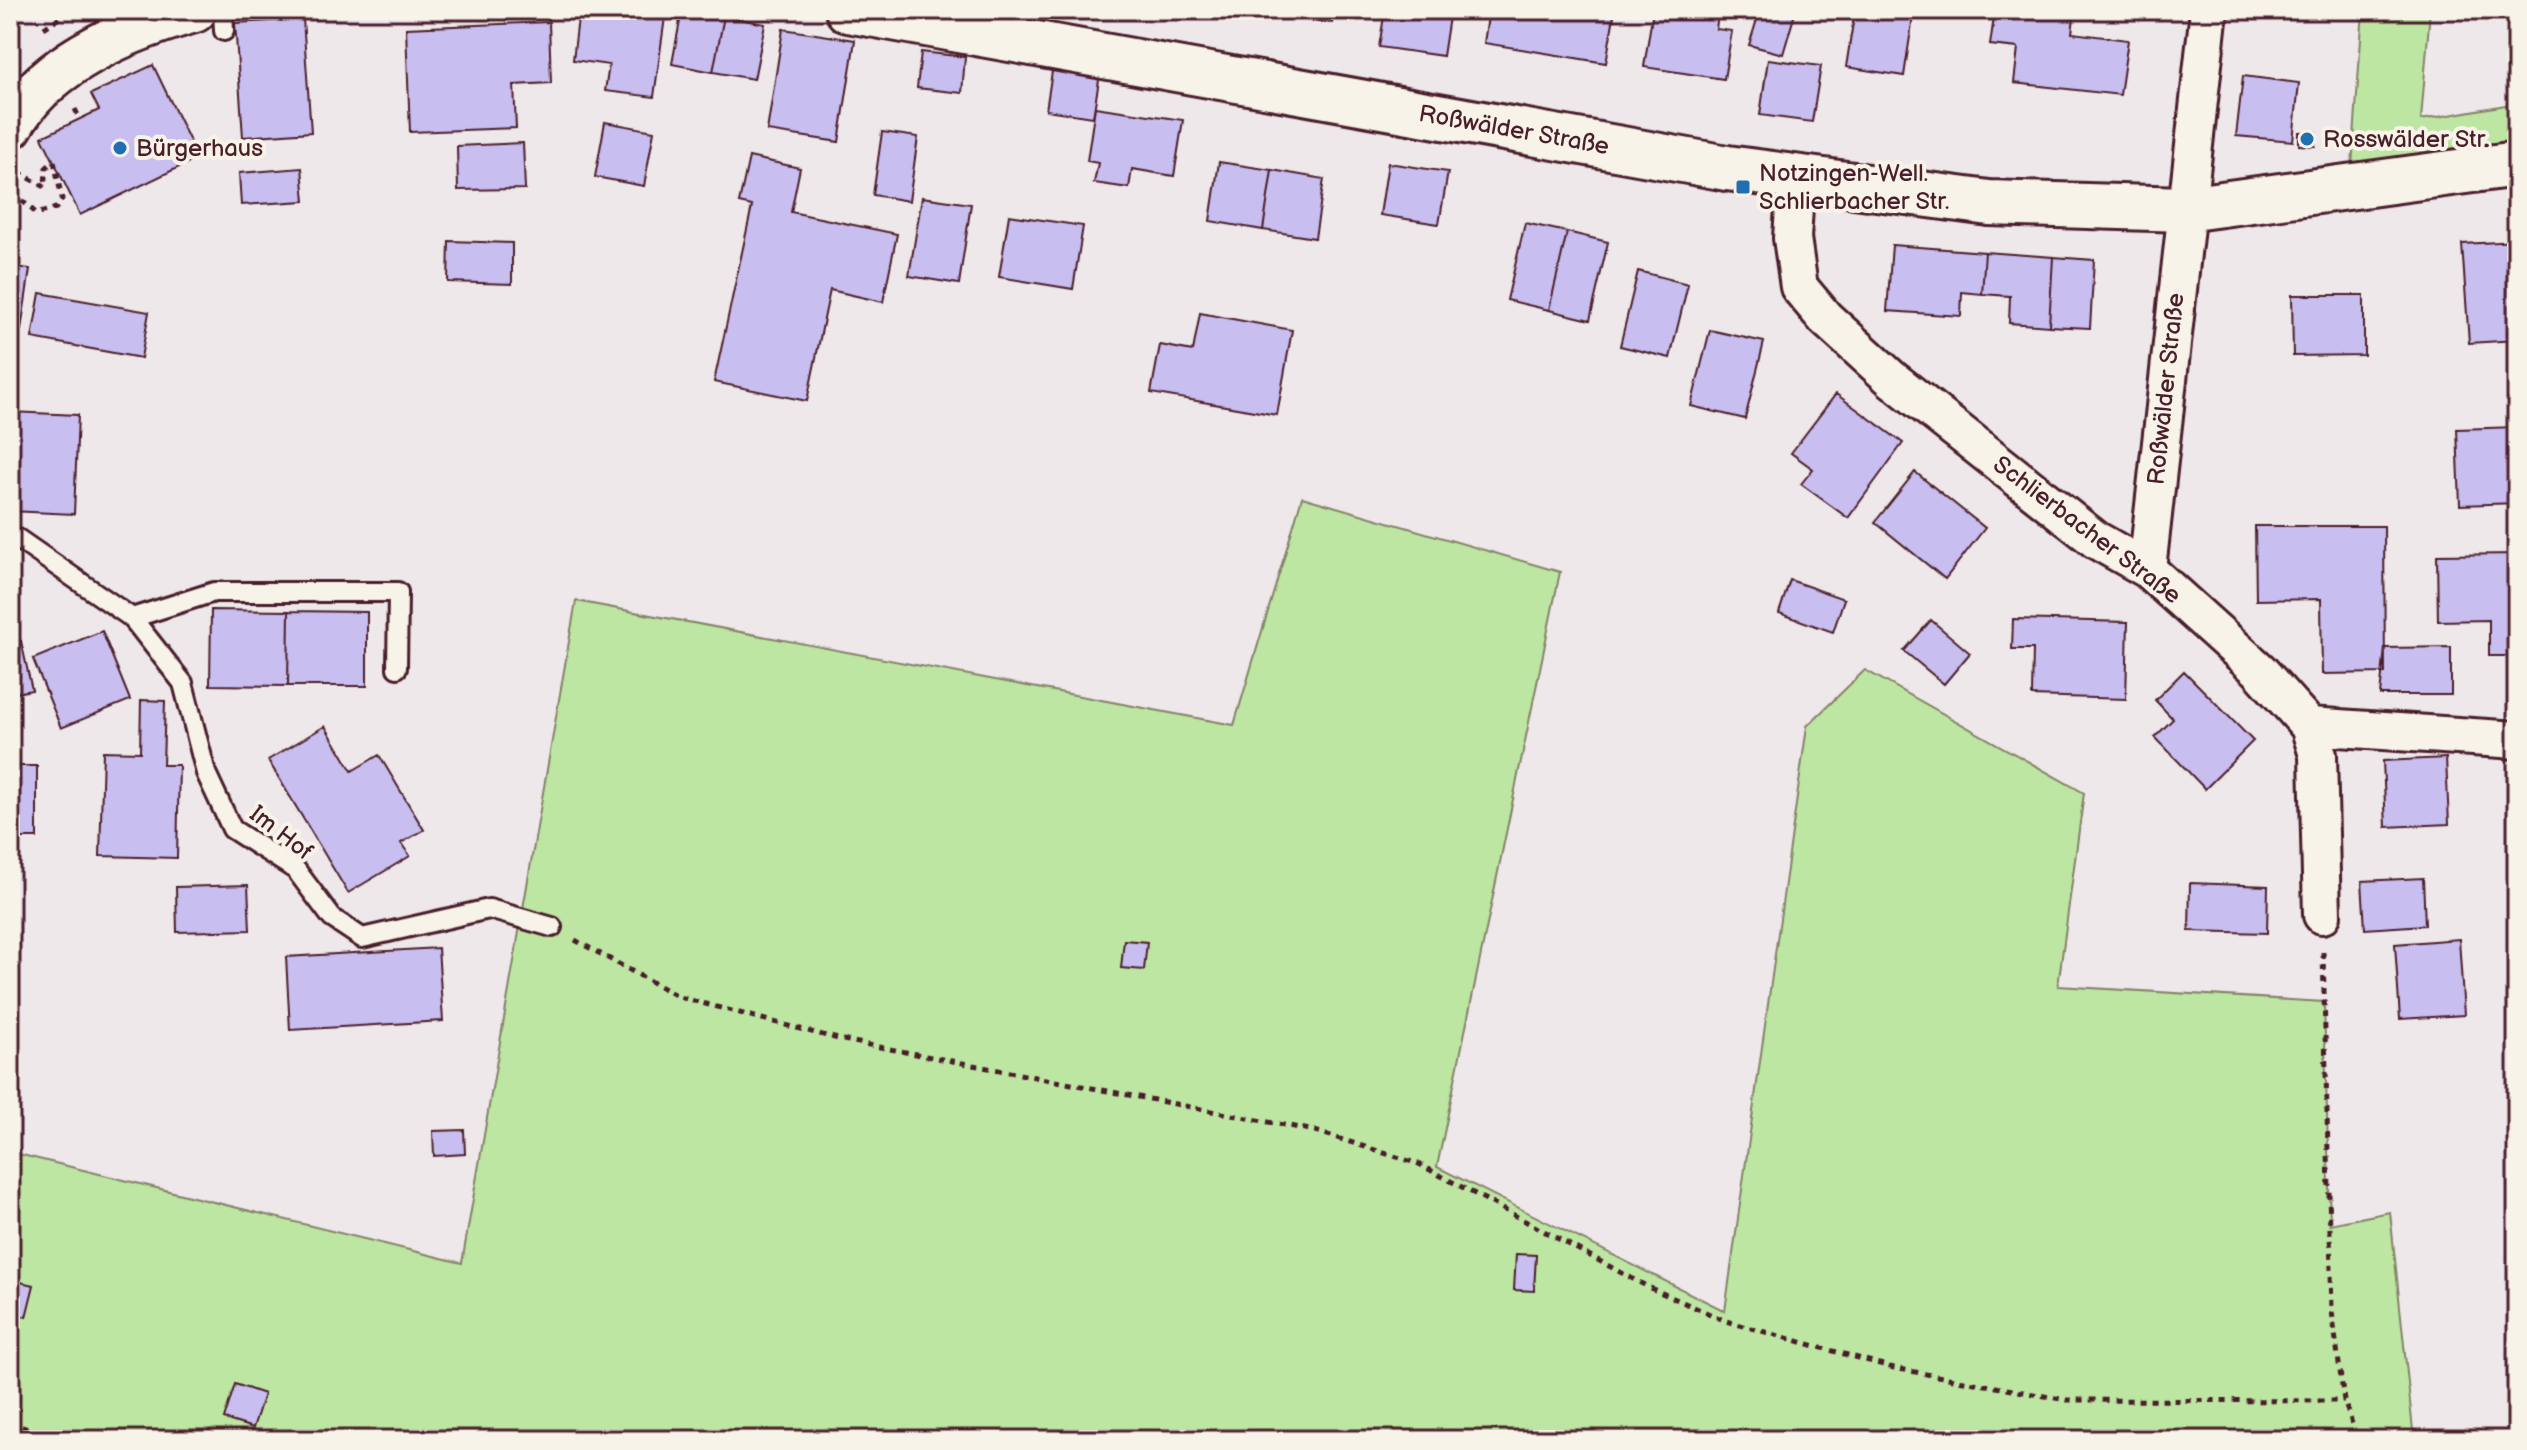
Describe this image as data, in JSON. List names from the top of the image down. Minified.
{"streets":{"street":["Roßwälder Straße","Schlierbacher Straße"],"lane":["Im Hof"]},"crossings":[["Roßwälder Straße","Schlierbacher Straße"]],"places":{"other":["Rosswälder Str.","Bürgerhaus"],"transit":["Notzingen-Well. Schlierbacher Str."]}}
